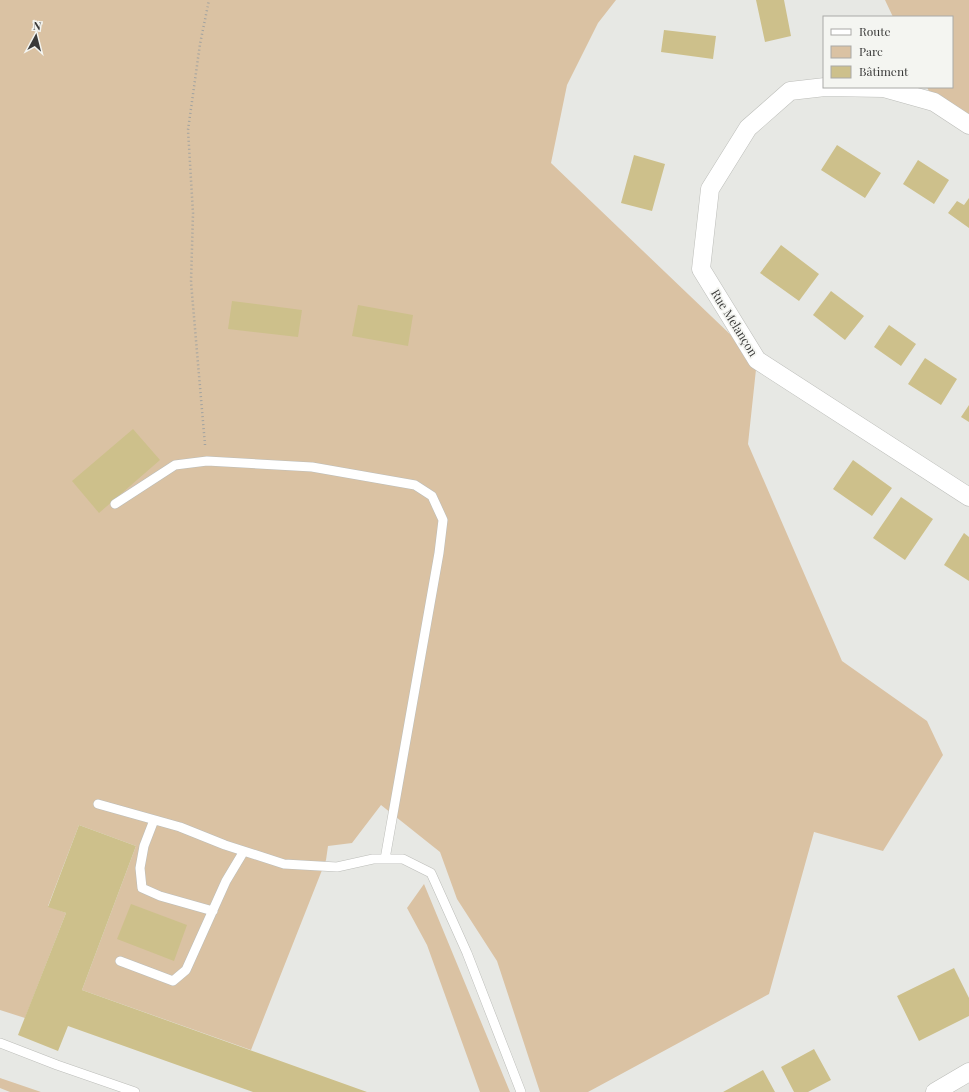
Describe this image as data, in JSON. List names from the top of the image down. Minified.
{"streets":{"street":["Rue Melançon"]},"legend":["Route","Parc","Bâtiment"],"north":"top"}
